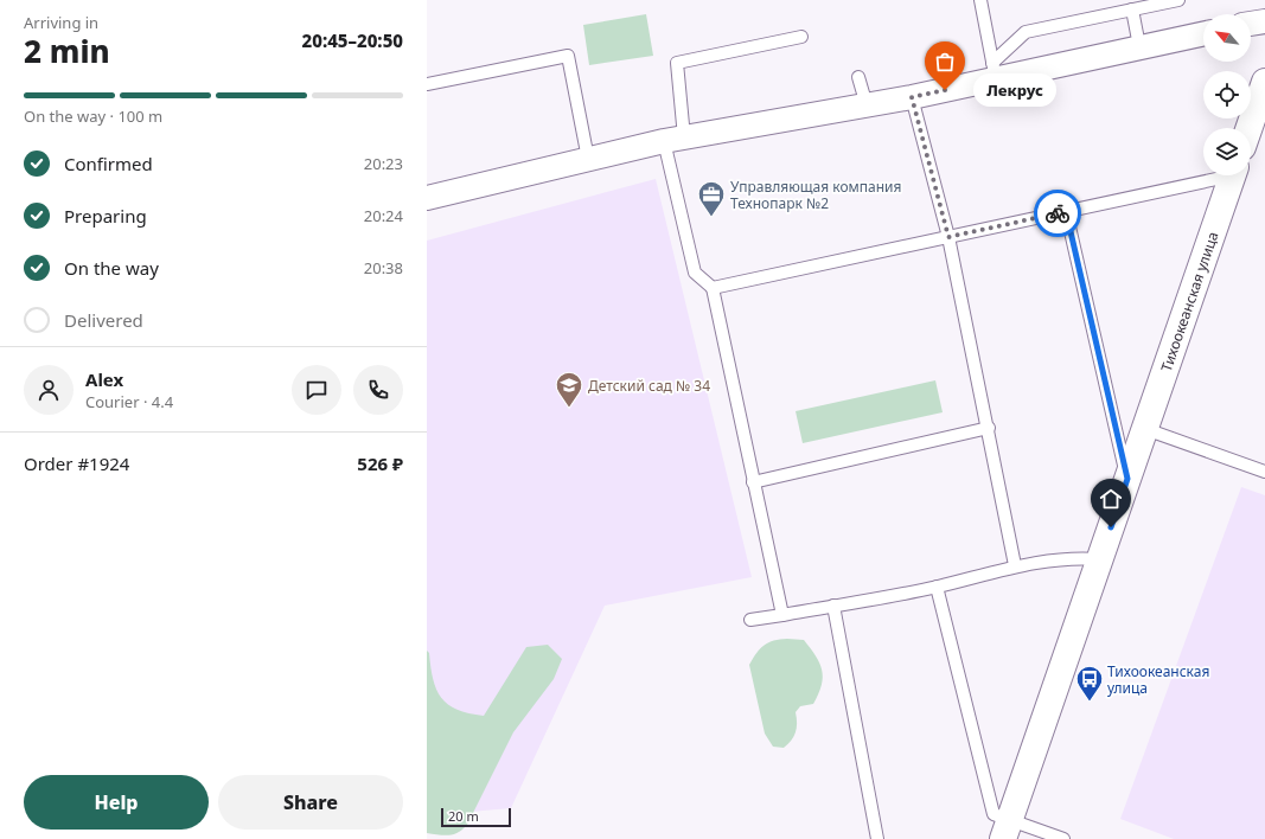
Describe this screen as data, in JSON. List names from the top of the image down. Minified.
{"streets":{"street":["Тихоокеанская улица"]},"places":{"other":["Лекрус"],"office":["Управляющая компания Технопарк №2"],"school or university":["Детский сад № 34"],"bus stop":["Тихоокеанская улица"]},"scale_bar":"20 m","north":"top left","page":{"heading":["2 min","Arriving in","20:45–20:50"],"panel":["Alex","Courier · 4.4","Order #1924","526 ₽"],"bubble":"Лекрус","bar":"On the way · 100 m","list":[["Confirmed","20:23"],["Preparing","20:24"],["On the way","20:38"],"Delivered"],"buttons":["Help","Share"],"scale":"20 m"}}
